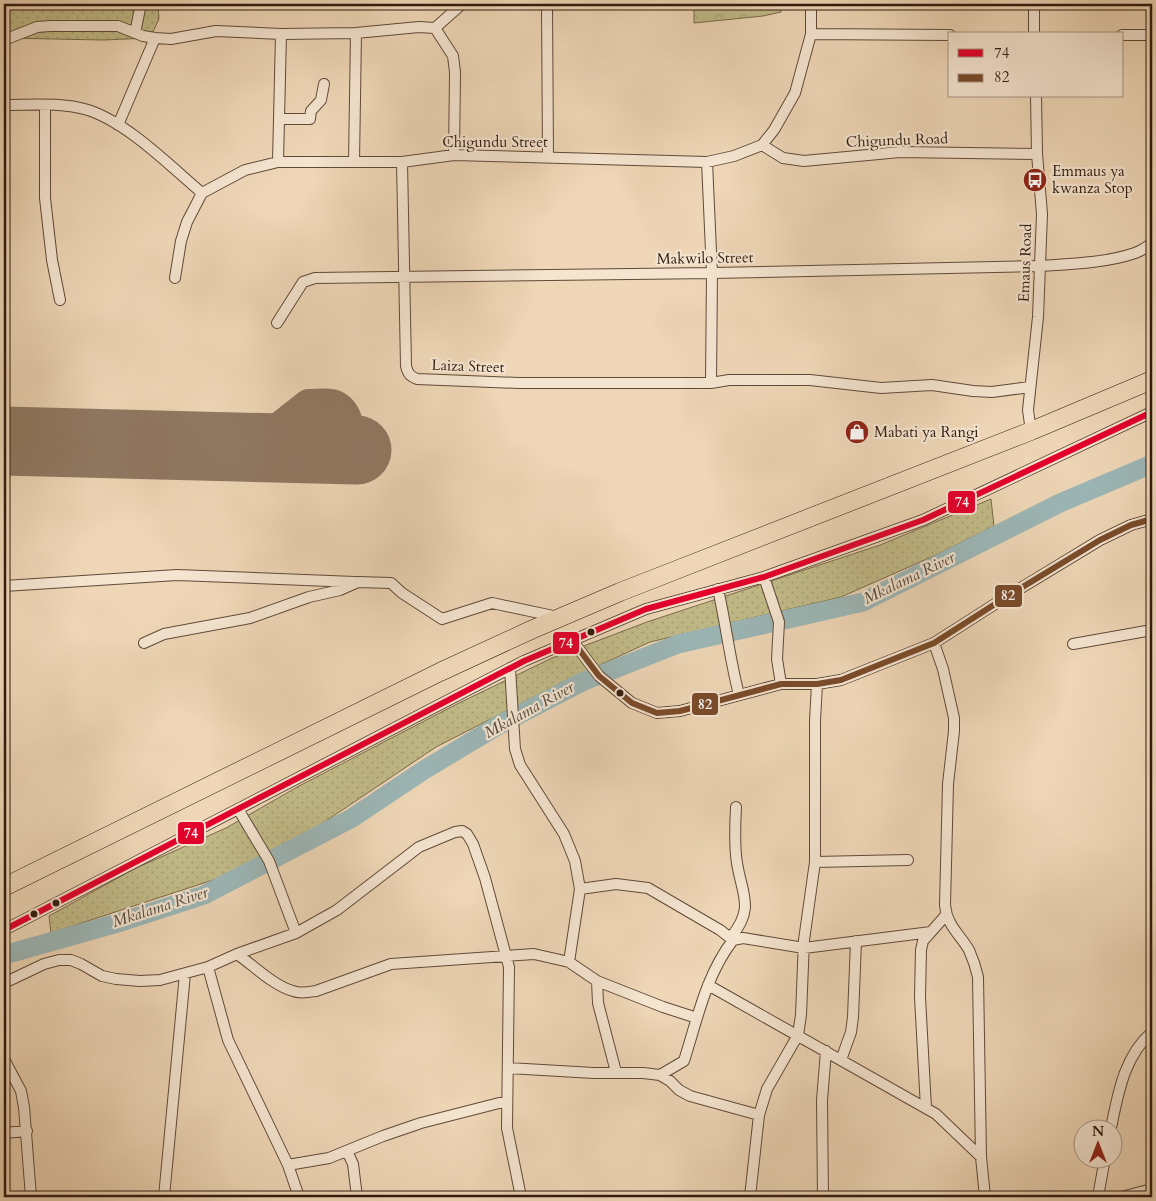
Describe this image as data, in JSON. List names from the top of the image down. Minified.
{"streets":{"street":["Chigundu Road","Chigundu Street","Makwilo Street","Emaus Road","Laiza Street"]},"crossings":[["Chigundu Road","Chigundu Street"],["Chigundu Road","Emaus Road"],["Chigundu Street","Laiza Street"],["Makwilo Street","Emaus Road"],["Makwilo Street","Laiza Street"],["Emaus Road","Laiza Street"]],"water":["Mkalama River"],"places":{"bus stop":["Emmaus ya kwanza Stop"],"shop":["Mabati ya Rangi"]},"lines":["transit line 74","transit line 82"],"legend":["74","82"],"north":"top"}
